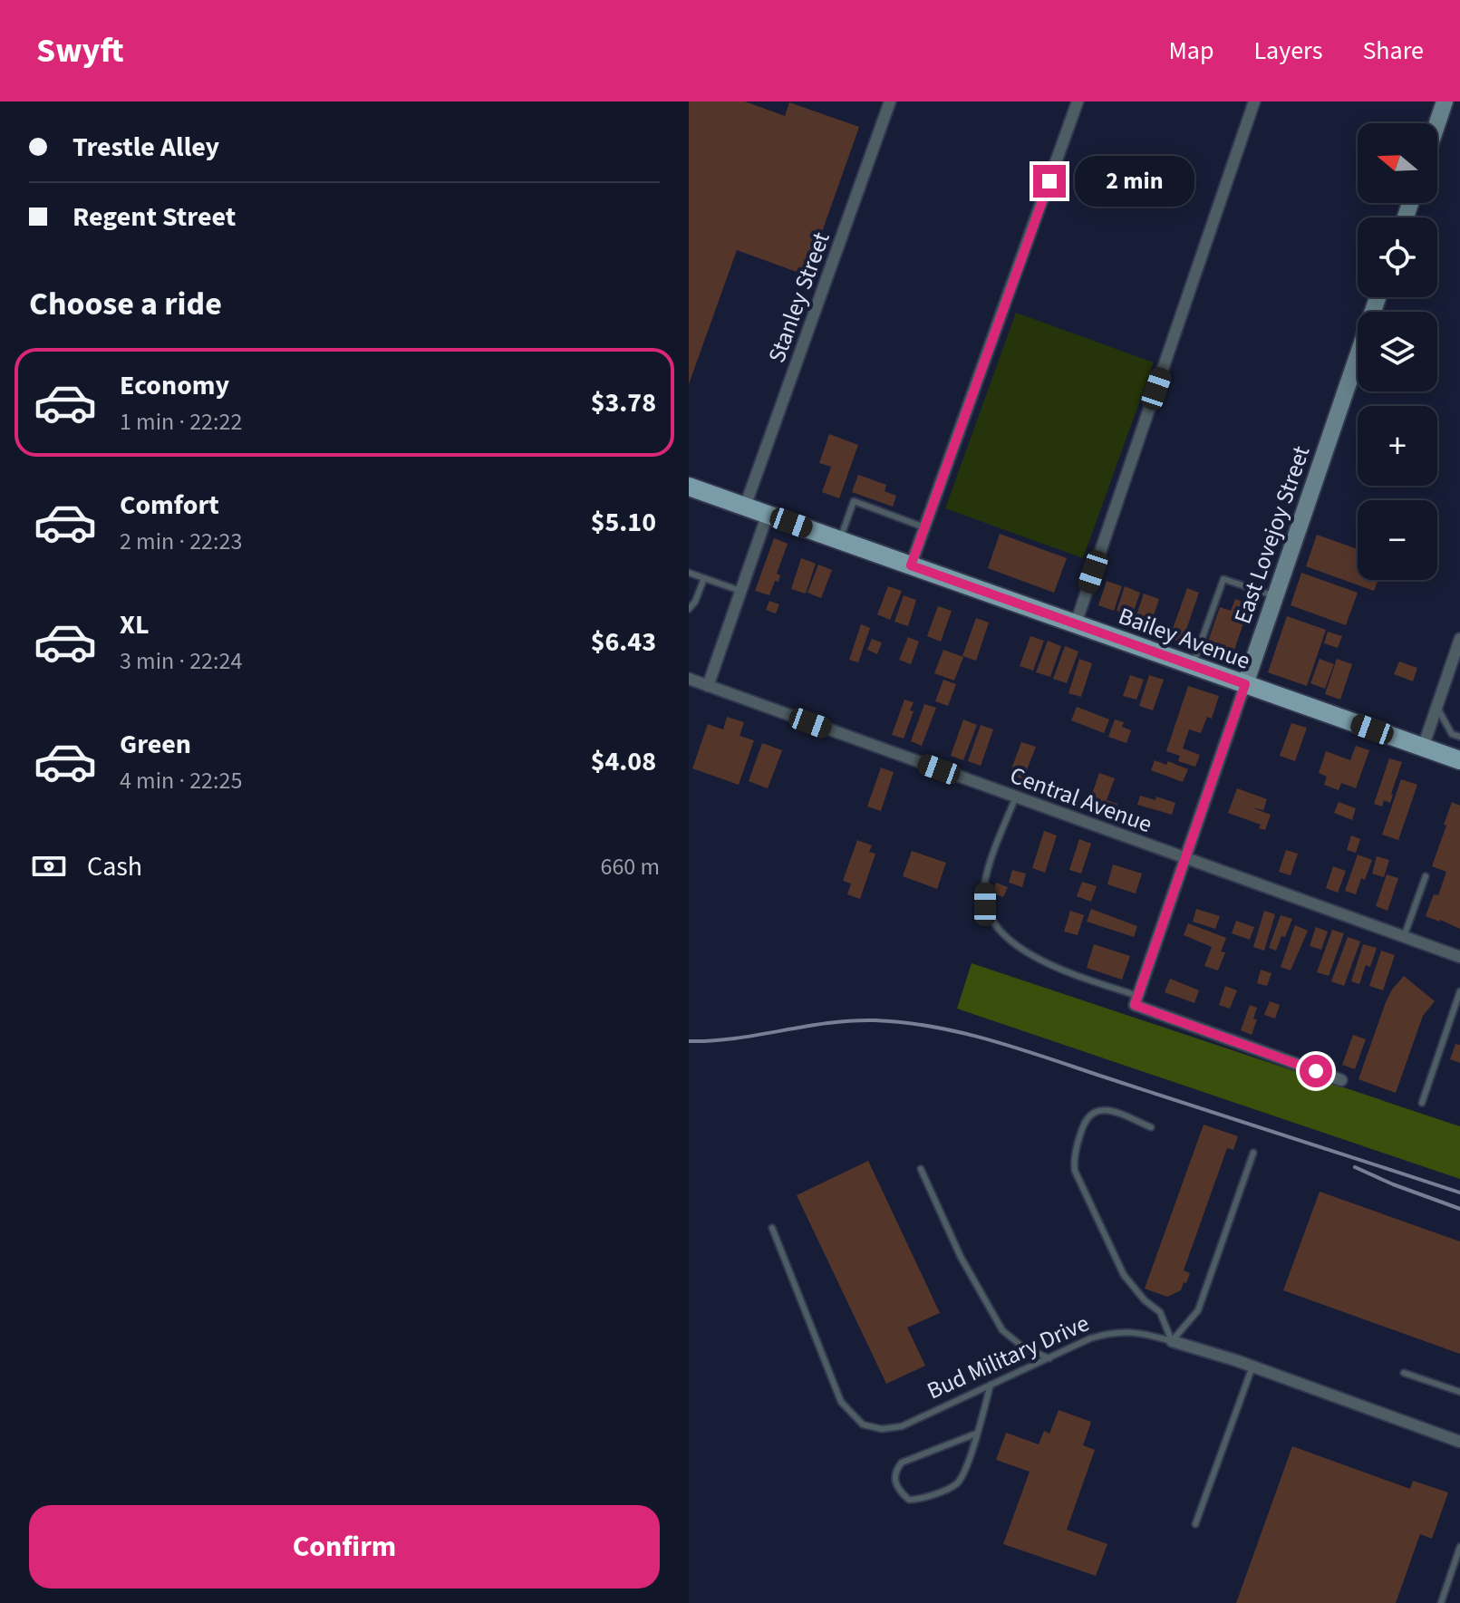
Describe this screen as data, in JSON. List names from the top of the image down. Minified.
{"streets":{"main road":["Bailey Avenue"],"street":["Stanley Street","East Lovejoy Street","Central Avenue","Bud Military Drive"]},"crossings":[["Stanley Street","Bailey Avenue"],["East Lovejoy Street","Bailey Avenue"],["East Lovejoy Street","Central Avenue"]],"north":"left","page":{"header":"Swyft","nav":["Map","Layers","Share"],"banner":["Trestle Alley","Regent Street"],"map_buttons":["+","−"],"bubble":"2 min","heading":"Choose a ride","list":[{"name":"Economy","note":"1 min · 22:22","value":"$3.78"},{"name":"Comfort","note":"2 min · 22:23","value":"$5.10"},{"name":"XL","note":"3 min · 22:24","value":"$6.43"},{"name":"Green","note":"4 min · 22:25","value":"$4.08"}],"pay":["Cash","660 m"],"buttons":"Confirm"}}
